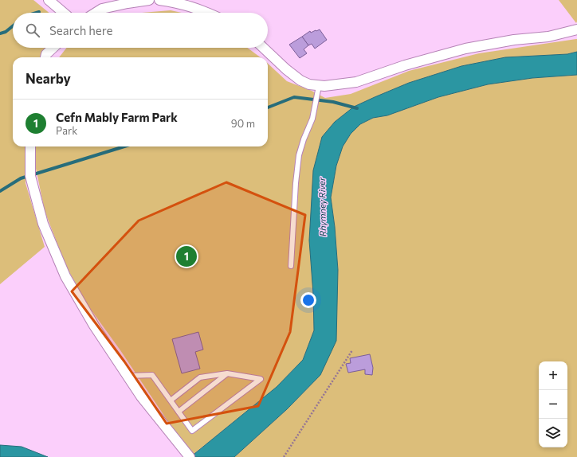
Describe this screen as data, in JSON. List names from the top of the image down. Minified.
{"water":["Rhymney River"],"page":{"search":"Search here","heading":"Nearby","list":[{"mark":"1","name":"Cefn Mably Farm Park","note":"Park","value":"90 m"}],"pins":"1","map_buttons":["+","−"]}}
